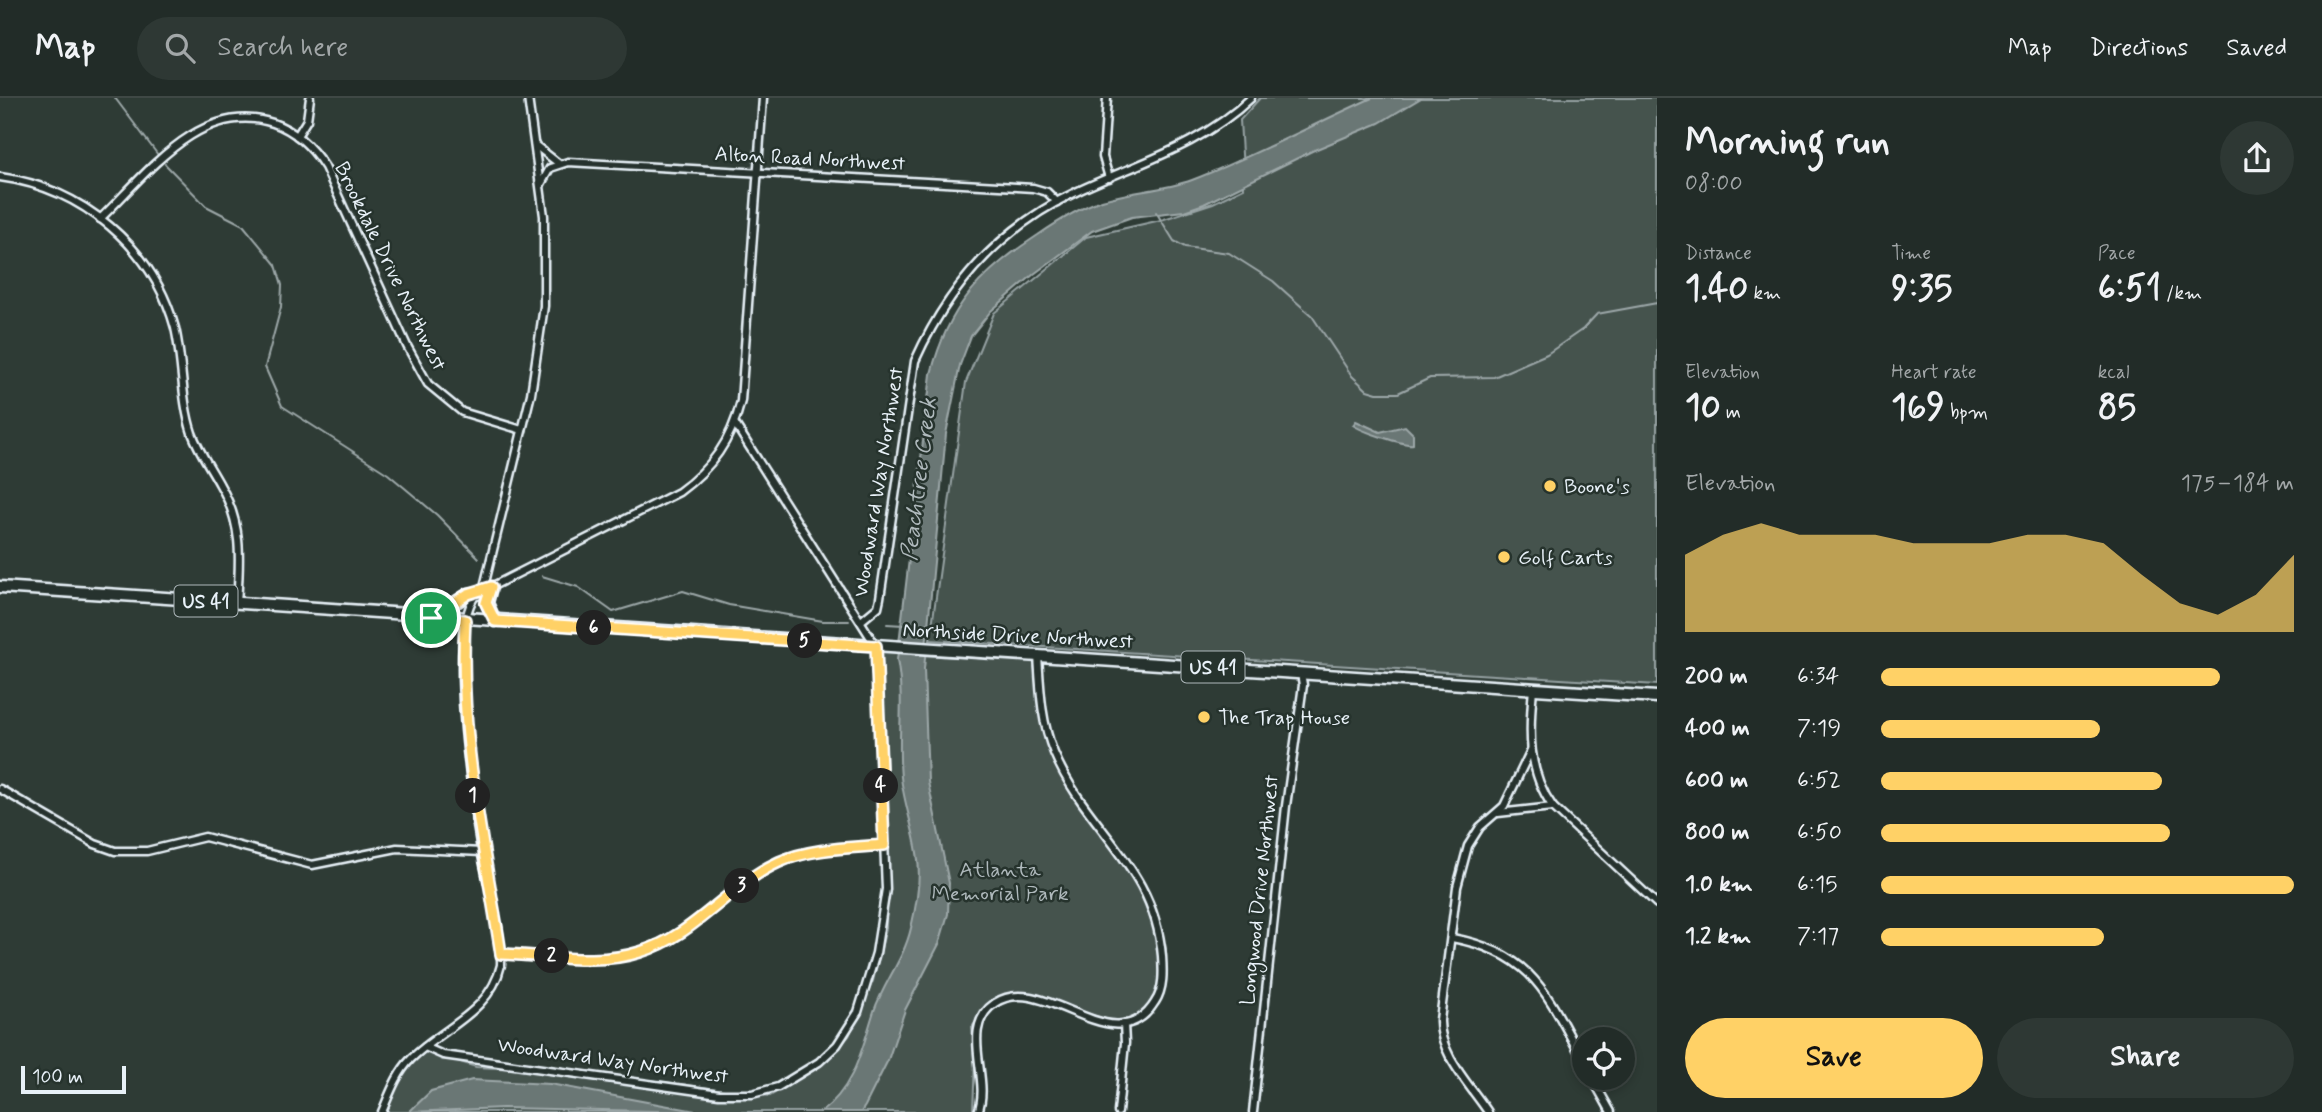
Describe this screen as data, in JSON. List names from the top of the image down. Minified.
{"streets":{"main road":["US 41","Northside Drive Northwest"],"street":["Alton Road Northwest","Brookdale Drive Northwest","Woodward Way Northwest","Longwood Drive Northwest"]},"crossings":[["Alton Road Northwest","Woodward Way Northwest"],["Woodward Way Northwest","Northside Drive Northwest"],["Northside Drive Northwest","Longwood Drive Northwest"]],"water":["Peachtree Creek"],"parks":["Atlanta Memorial Park"],"places":["Boone's","Golf Carts","The Trap House"],"scale_bar":"100 m","page":{"header":"Map","search":"Search here","nav":["Map","Directions","Saved"],"heading":["Morning run","08:00"],"stats":[["Distance","1.40 km"],["Time","9:35"],["Pace","6:51 /km"],["Elevation","10 m"],["Heart rate","169 bpm"],["kcal","85"]],"chart":["Elevation","175–184 m"],"pins":["6","5","4","1","3","2"],"list":[{"name":"200 m","note":"6:34"},{"name":"400 m","note":"7:19"},{"name":"600 m","note":"6:52"},{"name":"800 m","note":"6:50"},{"name":"1.0 km","note":"6:15"},{"name":"1.2 km","note":"7:17"}],"buttons":["Save","Share"],"scale":"100 m"}}
